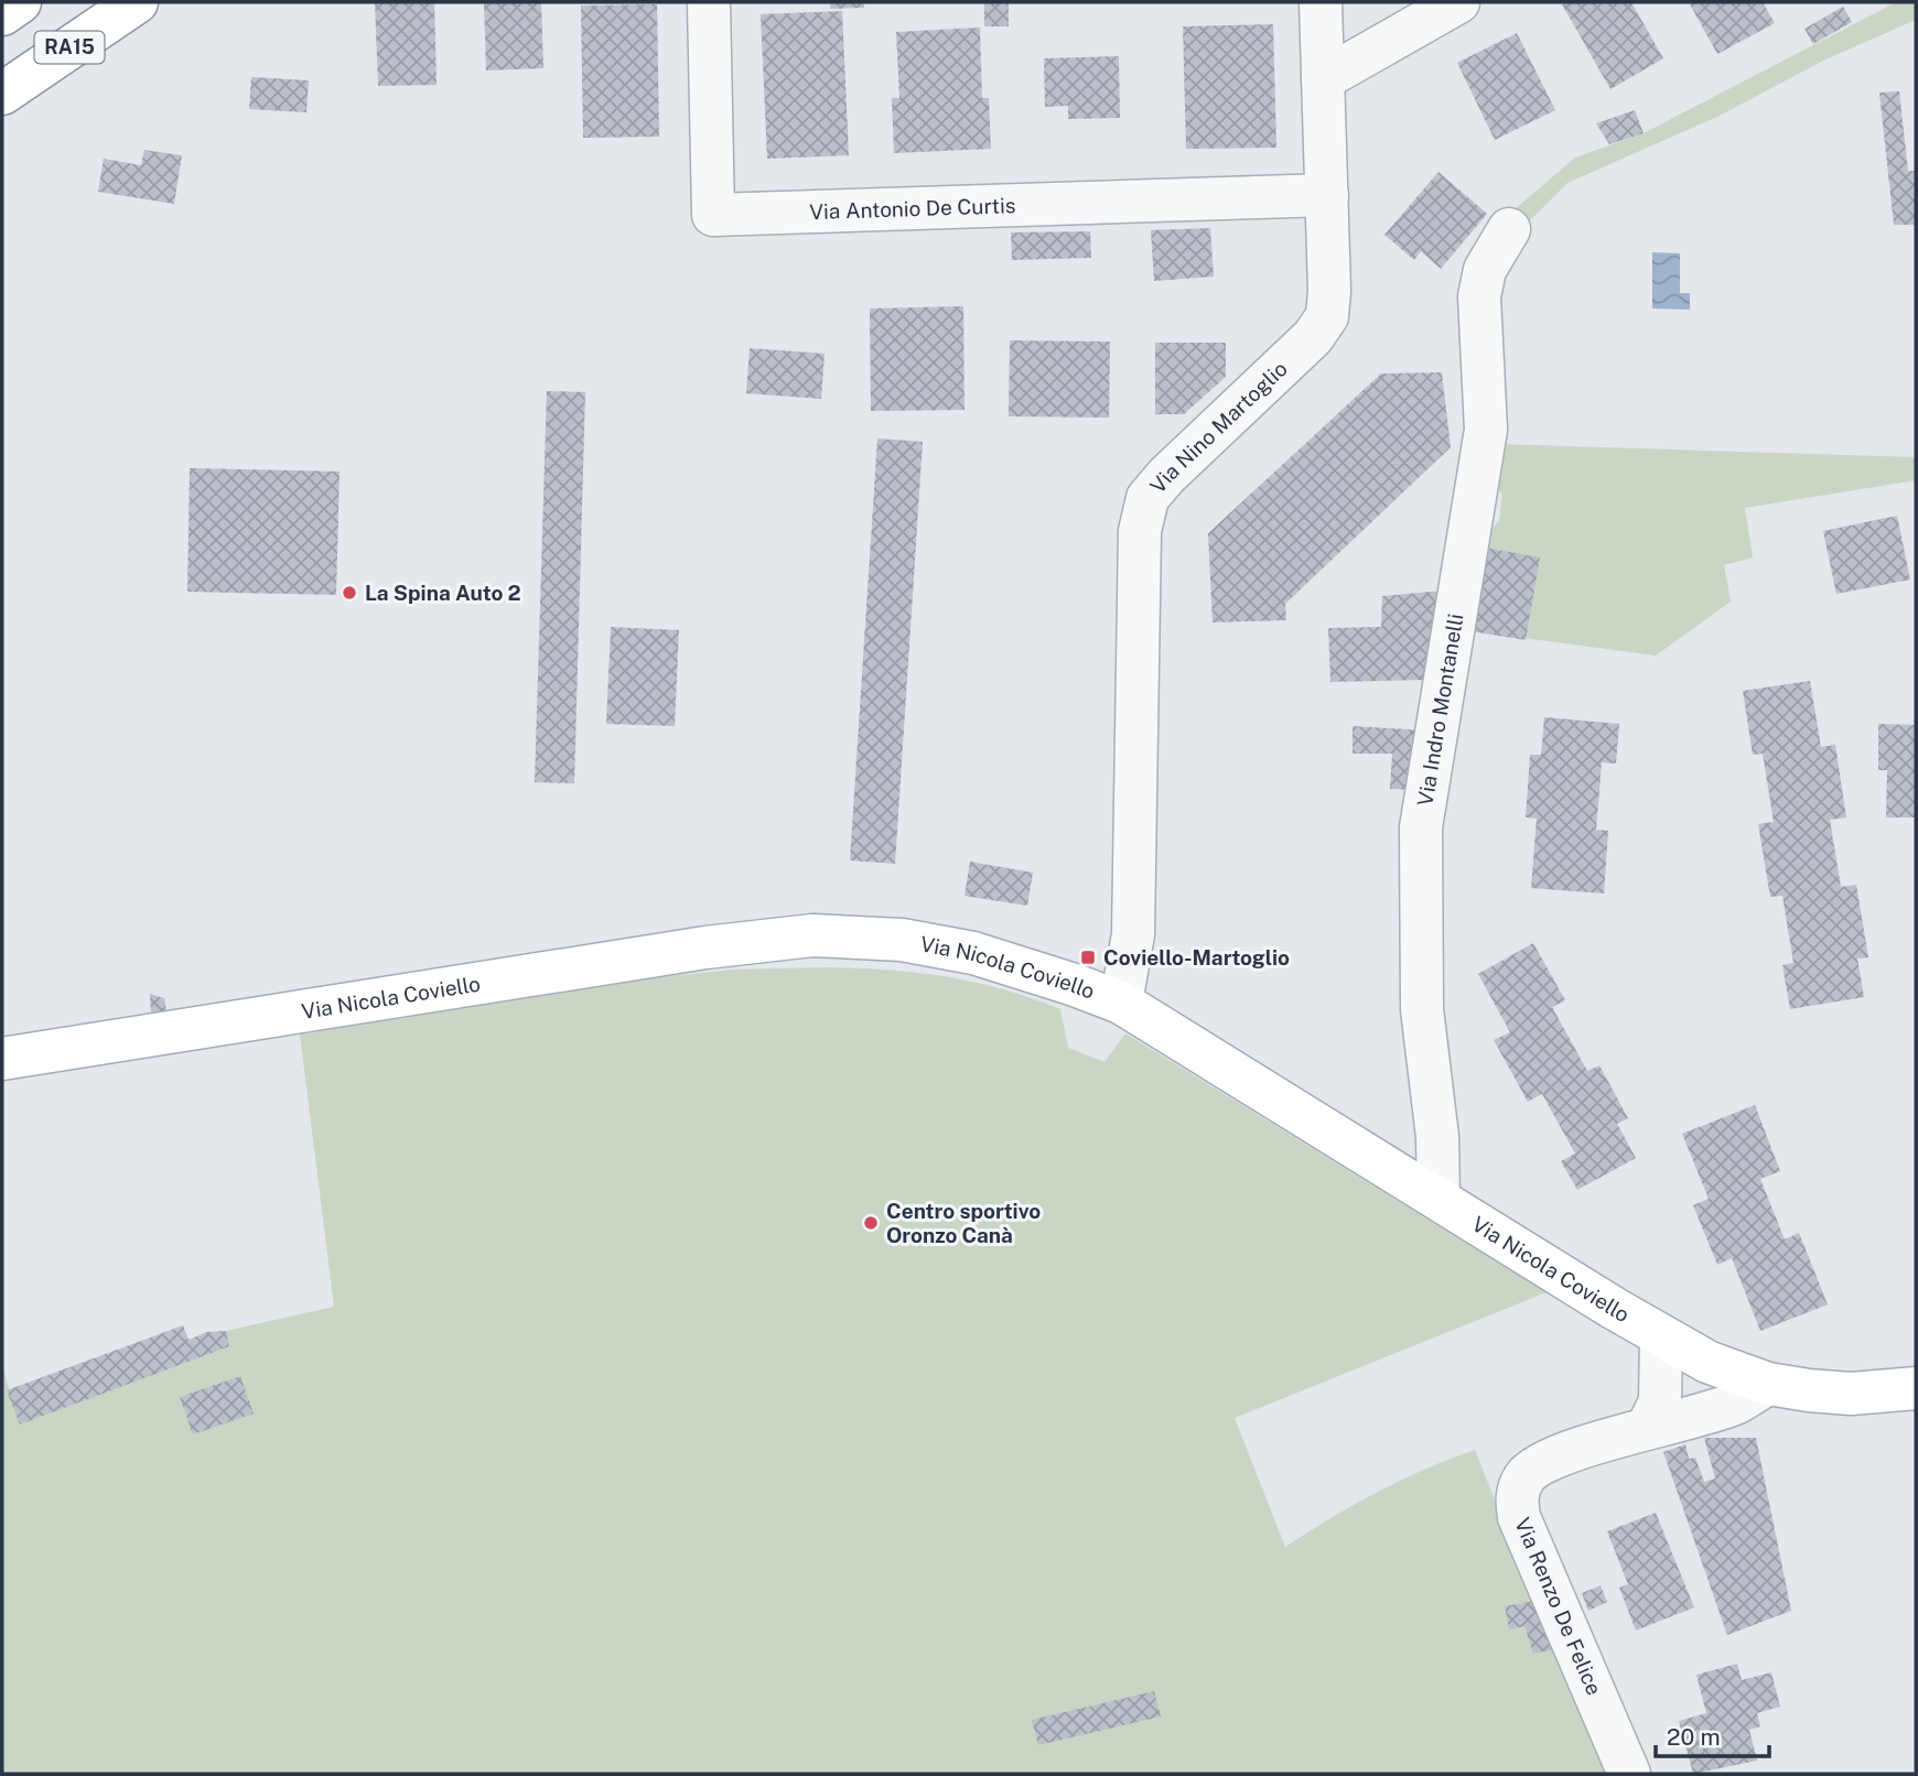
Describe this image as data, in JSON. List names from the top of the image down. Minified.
{"streets":{"main road":["RA15","Via Nicola Coviello"],"street":["Via Antonio De Curtis","Via Nino Martoglio","Via Indro Montanelli","Via Renzo De Felice"]},"crossings":[["Via Antonio De Curtis","Via Nino Martoglio"],["Via Nino Martoglio","Via Nicola Coviello"],["Via Indro Montanelli","Via Nicola Coviello"],["Via Nicola Coviello","Via Renzo De Felice"]],"places":{"other":["La Spina Auto 2","Centro sportivo Oronzo Canà"],"transit":["Coviello-Martoglio"]},"scale_bar":"20 m"}
